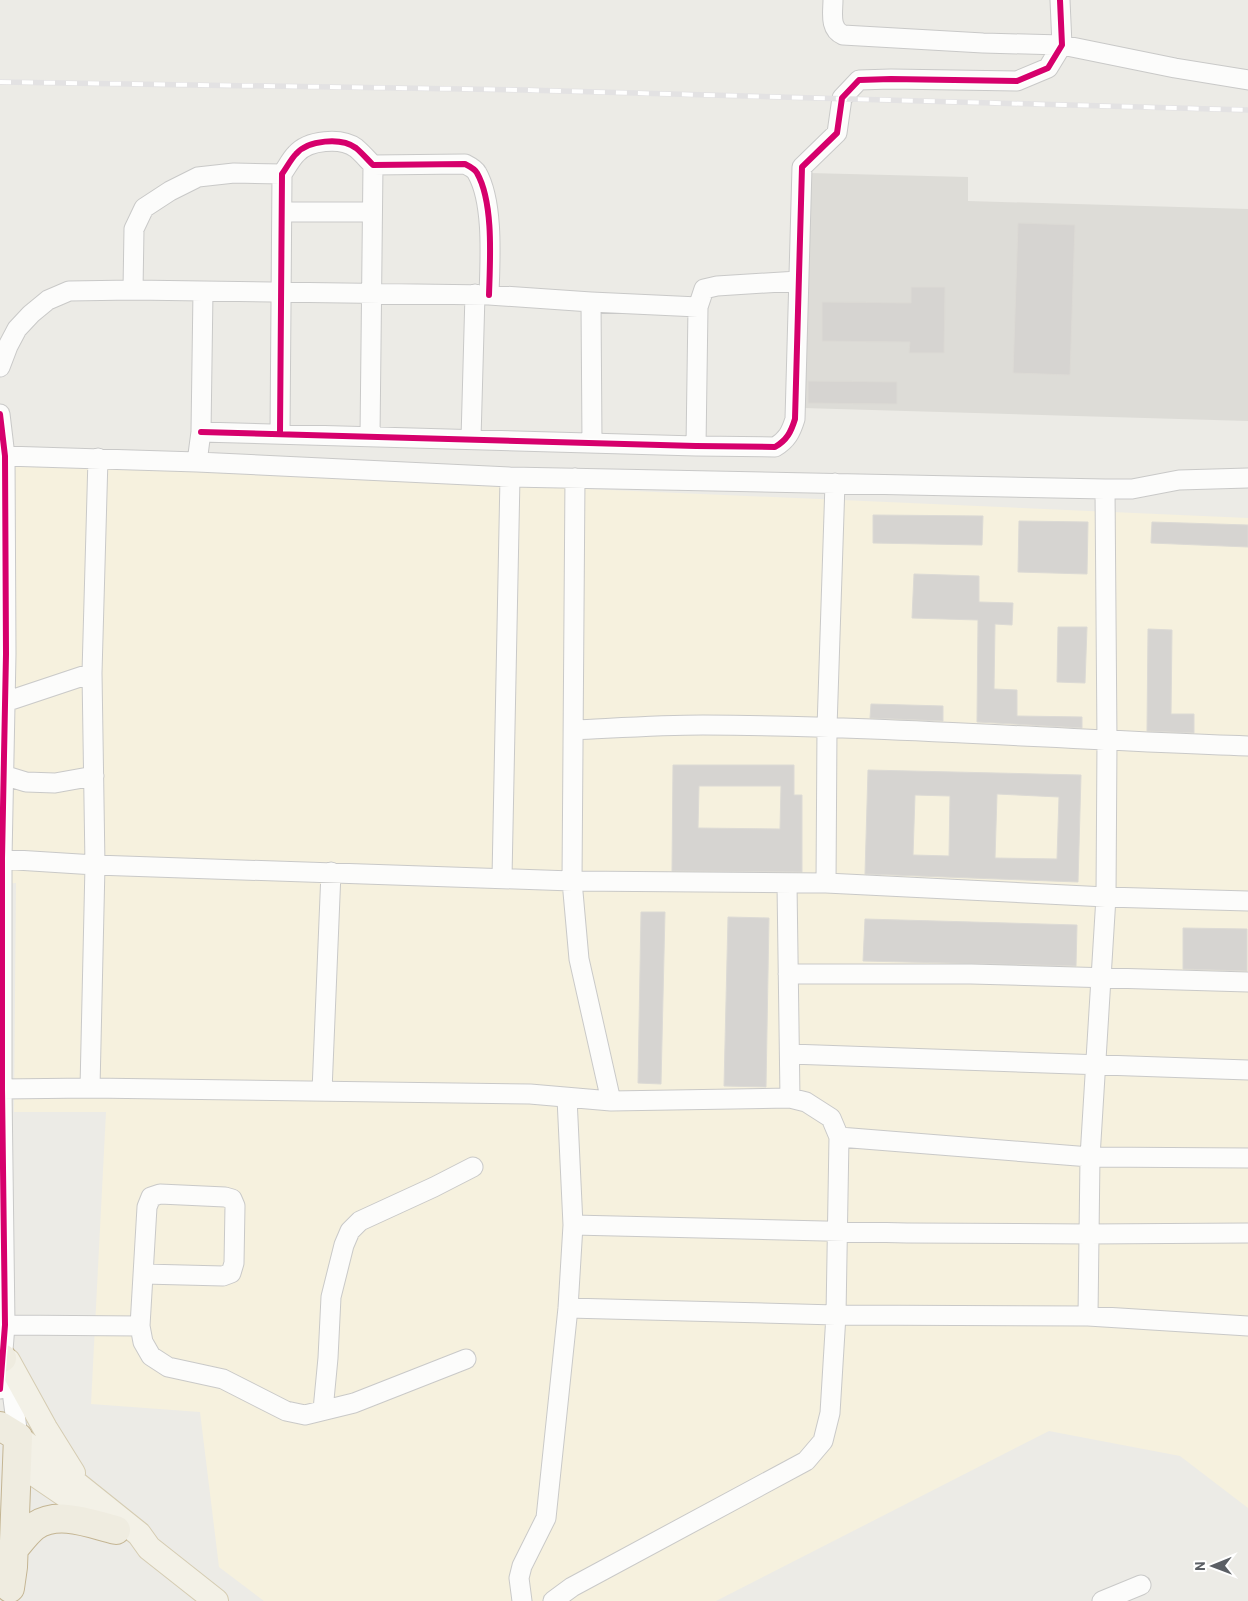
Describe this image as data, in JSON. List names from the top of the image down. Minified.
{"north":"left"}
